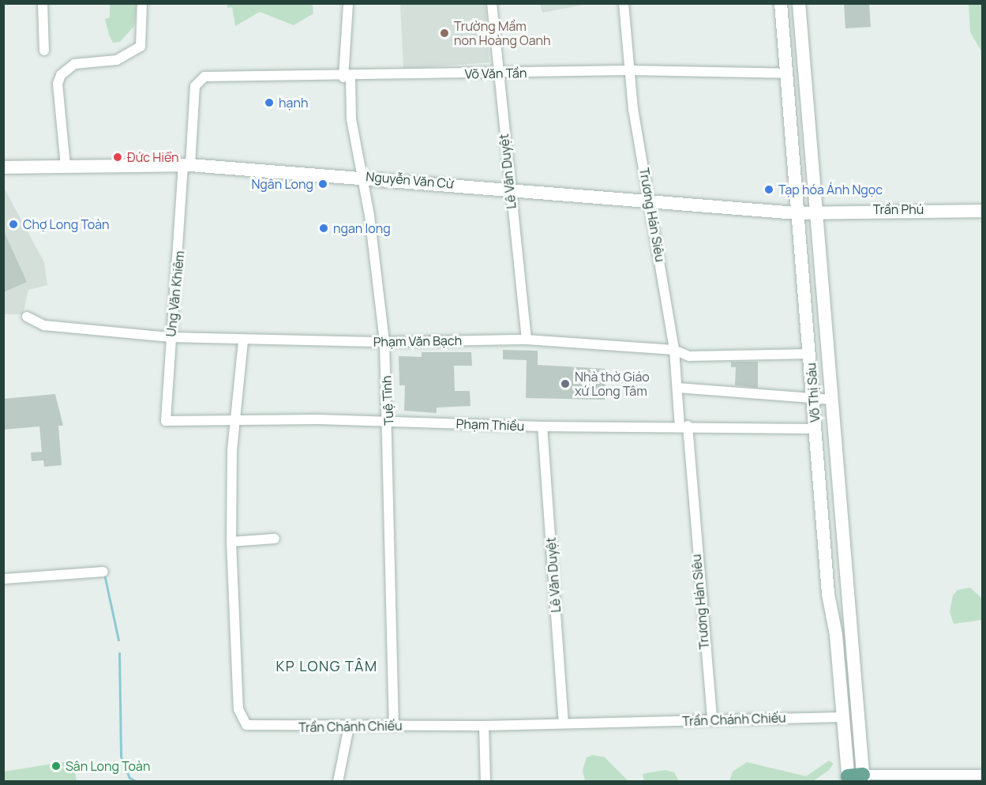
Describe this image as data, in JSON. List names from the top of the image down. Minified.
{"streets":{"main road":["Nguyễn Văn Cừ","Trần Phú","Võ Thị Sáu"],"street":["Võ Văn Tần","Lê Văn Duyệt","Trương Hán Siêu","Ung Văn Khiêm","Phạm Văn Bạch","Tuệ Tĩnh","Phạm Thiều","Trần Chánh Chiếu"]},"crossings":[["Võ Văn Tần","Lê Văn Duyệt"],["Võ Văn Tần","Trương Hán Siêu"],["Võ Văn Tần","Ung Văn Khiêm"],["Võ Văn Tần","Võ Thị Sáu"],["Võ Văn Tần","Tuệ Tĩnh"],["Lê Văn Duyệt","Nguyễn Văn Cừ"],["Lê Văn Duyệt","Phạm Văn Bạch"],["Lê Văn Duyệt","Phạm Thiều"],["Lê Văn Duyệt","Trần Chánh Chiếu"],["Nguyễn Văn Cừ","Trần Phú"],["Nguyễn Văn Cừ","Trương Hán Siêu"],["Nguyễn Văn Cừ","Ung Văn Khiêm"],["Nguyễn Văn Cừ","Võ Thị Sáu"],["Nguyễn Văn Cừ","Tuệ Tĩnh"],["Trần Phú","Võ Thị Sáu"],["Trương Hán Siêu","Phạm Văn Bạch"],["Trương Hán Siêu","Phạm Thiều"],["Trương Hán Siêu","Trần Chánh Chiếu"],["Ung Văn Khiêm","Phạm Văn Bạch"],["Ung Văn Khiêm","Phạm Thiều"],["Phạm Văn Bạch","Võ Thị Sáu"],["Phạm Văn Bạch","Tuệ Tĩnh"],["Phạm Văn Bạch","Trần Chánh Chiếu"],["Võ Thị Sáu","Phạm Thiều"],["Võ Thị Sáu","Trần Chánh Chiếu"],["Tuệ Tĩnh","Phạm Thiều"],["Tuệ Tĩnh","Trần Chánh Chiếu"],["Phạm Thiều","Trần Chánh Chiếu"]],"districts":["KP LONG TÂM"],"places":["Trường Mầm non Hoàng Oanh","hạnh","Đức Hiển","Ngân Long","Tạp hóa Ánh Ngọc","Chợ Long Toàn","ngan long","Nhà thờ Giáo xứ Long Tâm","Sân Long Toàn"]}
